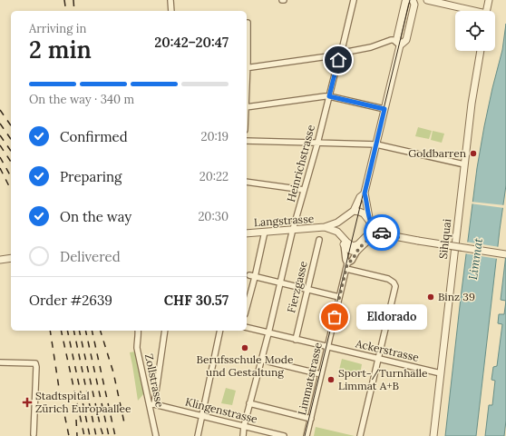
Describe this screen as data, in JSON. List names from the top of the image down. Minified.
{"streets":{"street":["Heinrichstrasse","Langstrasse","Sihlquai","Fierzgasse","Ackerstrasse","Limmatstrasse","Zollstrasse","Klingenstrasse"]},"crossings":[["Heinrichstrasse","Langstrasse"],["Heinrichstrasse","Ackerstrasse"],["Heinrichstrasse","Klingenstrasse"],["Sihlquai","Ackerstrasse"],["Fierzgasse","Ackerstrasse"],["Ackerstrasse","Limmatstrasse"],["Zollstrasse","Klingenstrasse"]],"water":["Limmat"],"places":{"other":["Goldbarren","Binz 39","Eldorado","Berufsschule Mode und Gestaltung","Sport-/Turnhalle Limmat A+B"],"health":["Stadtspital Zürich Europaallee"]},"page":{"heading":["2 min","Arriving in","20:42–20:47"],"panel":["Order #2639","CHF 30.57"],"bar":"On the way · 340 m","list":[["Confirmed","20:19"],["Preparing","20:22"],["On the way","20:30"],"Delivered"],"bubble":"Eldorado"}}
